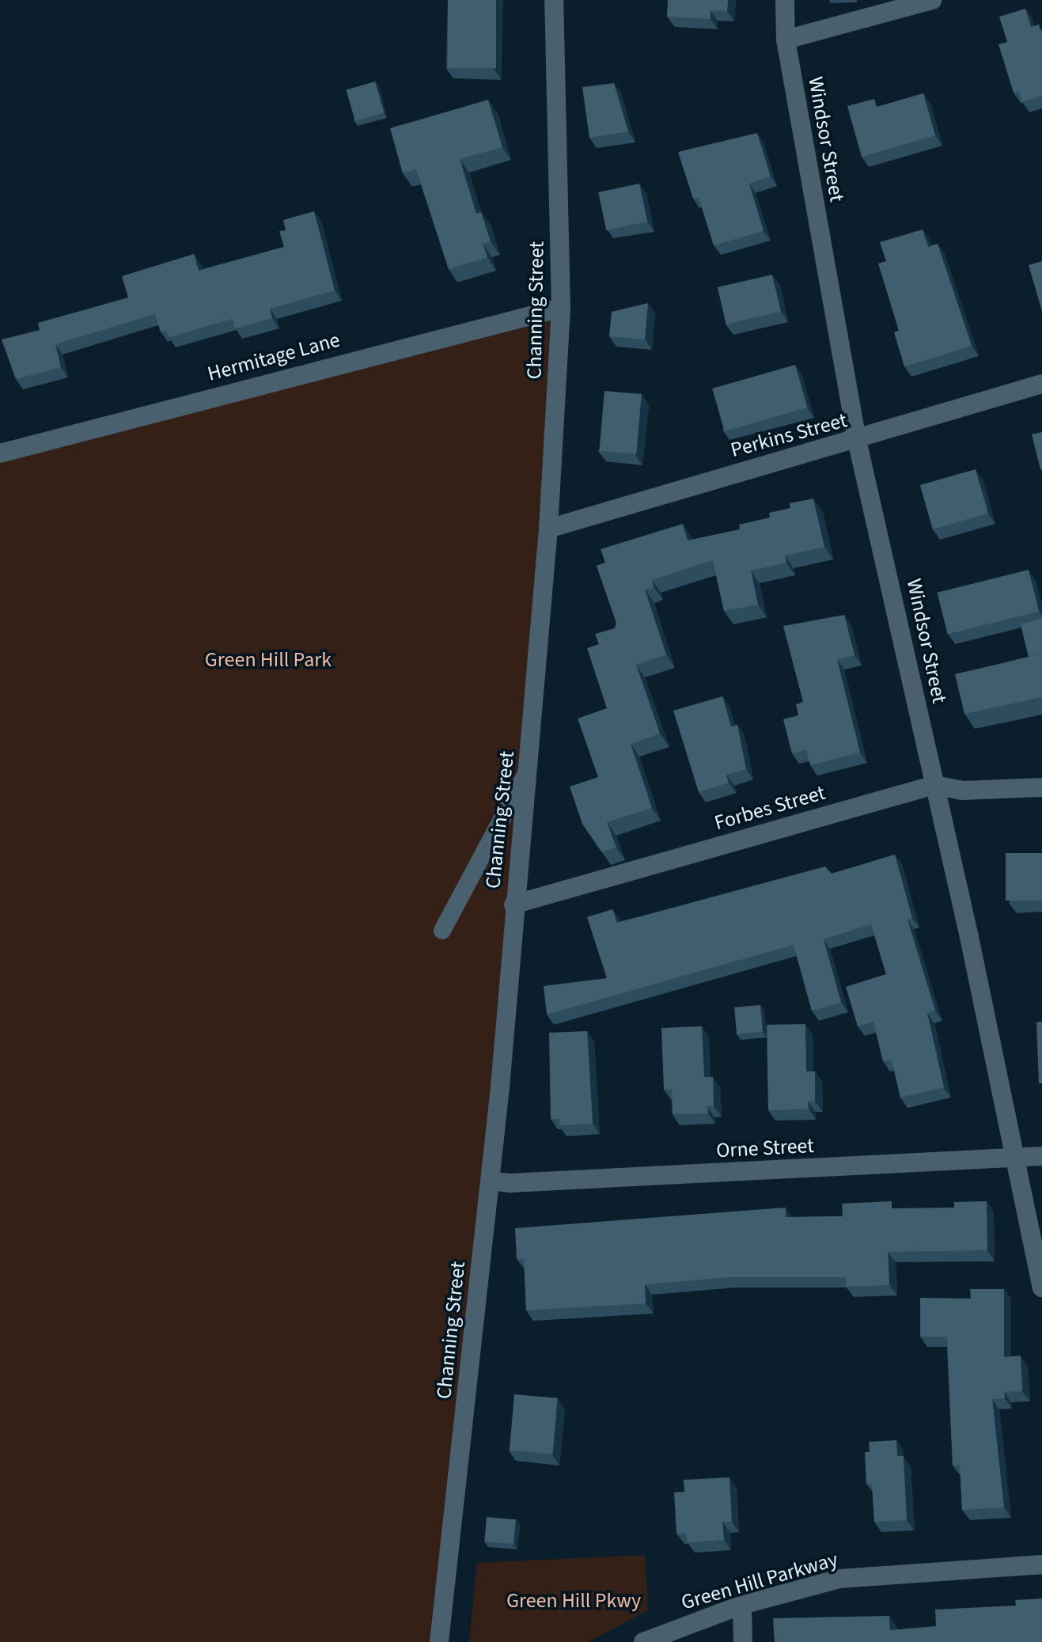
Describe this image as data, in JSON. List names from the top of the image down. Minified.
{"streets":{"street":["Windsor Street","Channing Street","Hermitage Lane","Perkins Street","Forbes Street","Orne Street","Green Hill Parkway"]},"crossings":[["Windsor Street","Perkins Street"],["Windsor Street","Forbes Street"],["Windsor Street","Orne Street"],["Channing Street","Hermitage Lane"],["Channing Street","Perkins Street"],["Channing Street","Forbes Street"],["Channing Street","Orne Street"]],"parks":["Green Hill Park","Green Hill Pkwy"]}
